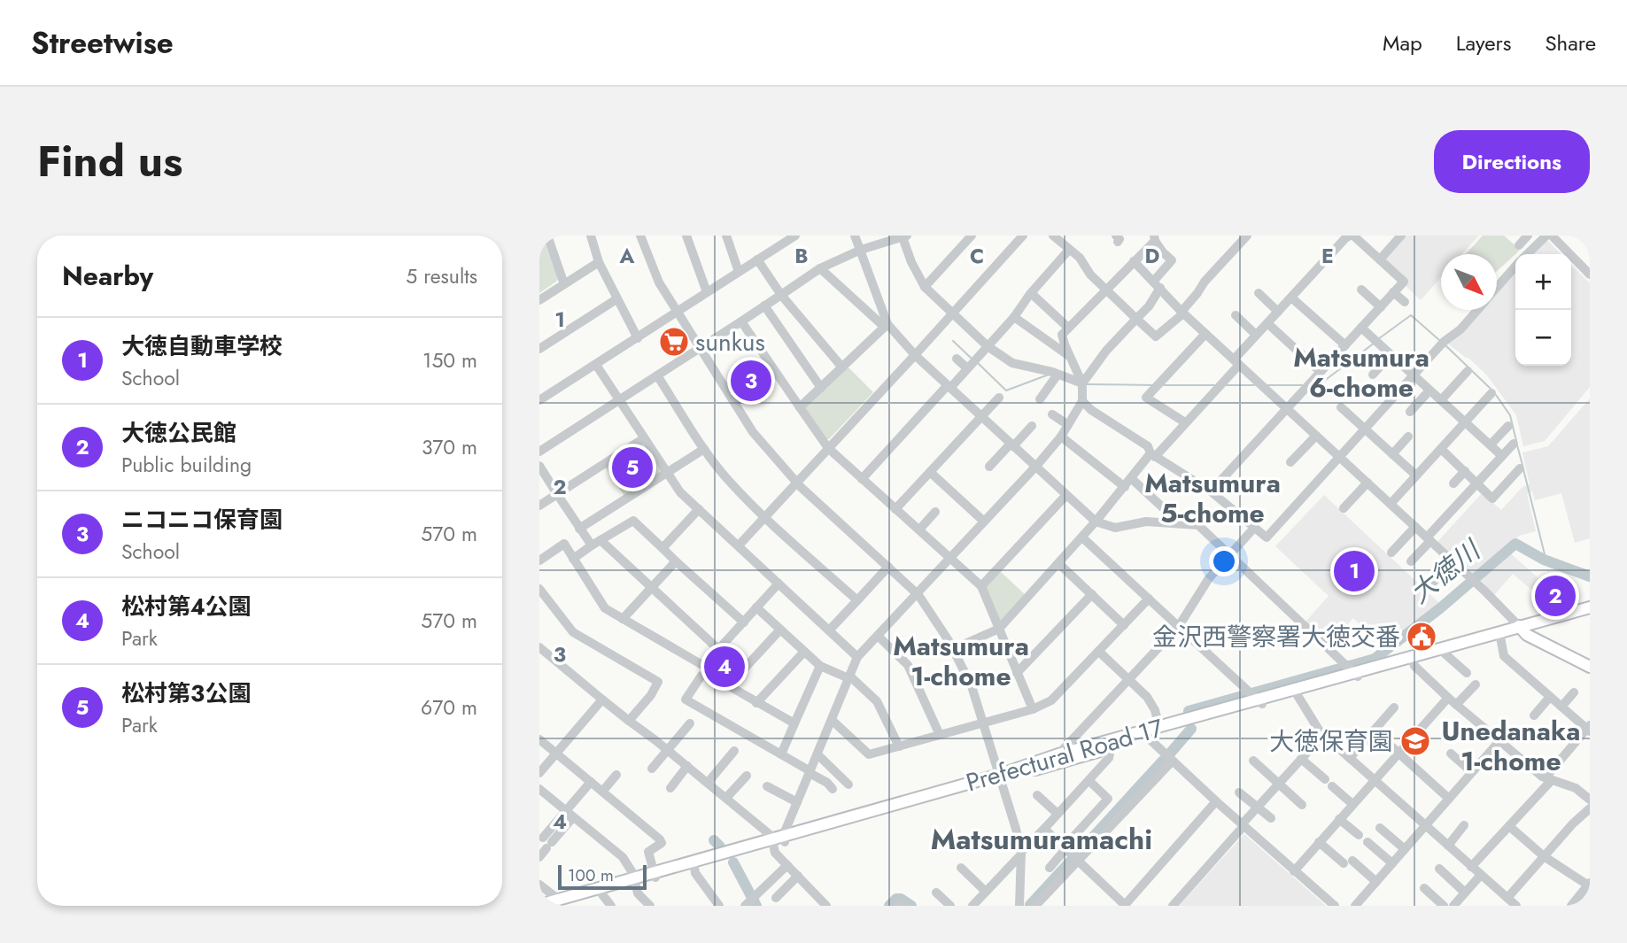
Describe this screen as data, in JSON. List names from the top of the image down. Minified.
{"streets":{"main road":["Prefectural Road 17"]},"districts":["Matsumura 6-chome","Matsumura 5-chome","Matsumura 1-chome","Unedanaka 1-chome","Matsumuramachi"],"water":["大徳川"],"places":{"supermarket":["sunkus"],"public building":["金沢西警察署大徳交番"],"school or university":["大徳保育園"]},"scale_bar":"100 m","north":"bottom right","page":{"header":"Streetwise","nav":["Map","Layers","Share"],"title":"Find us","buttons":"Directions","heading":["Nearby","5 results"],"map_buttons":["+","−"],"list":[{"mark":"1","name":"大徳自動車学校","note":"School","value":"150 m"},{"mark":"2","name":"大徳公民館","note":"Public building","value":"370 m"},{"mark":"3","name":"ニコニコ保育園","note":"School","value":"570 m"},{"mark":"4","name":"松村第４公園","note":"Park","value":"570 m"},{"mark":"5","name":"松村第３公園","note":"Park","value":"670 m"}],"pins":["3","5","1","2","4"],"scale":"100 m"},"grid":{"columns":["A","B","C","D","E"],"rows":["1","2","3","4"]}}
